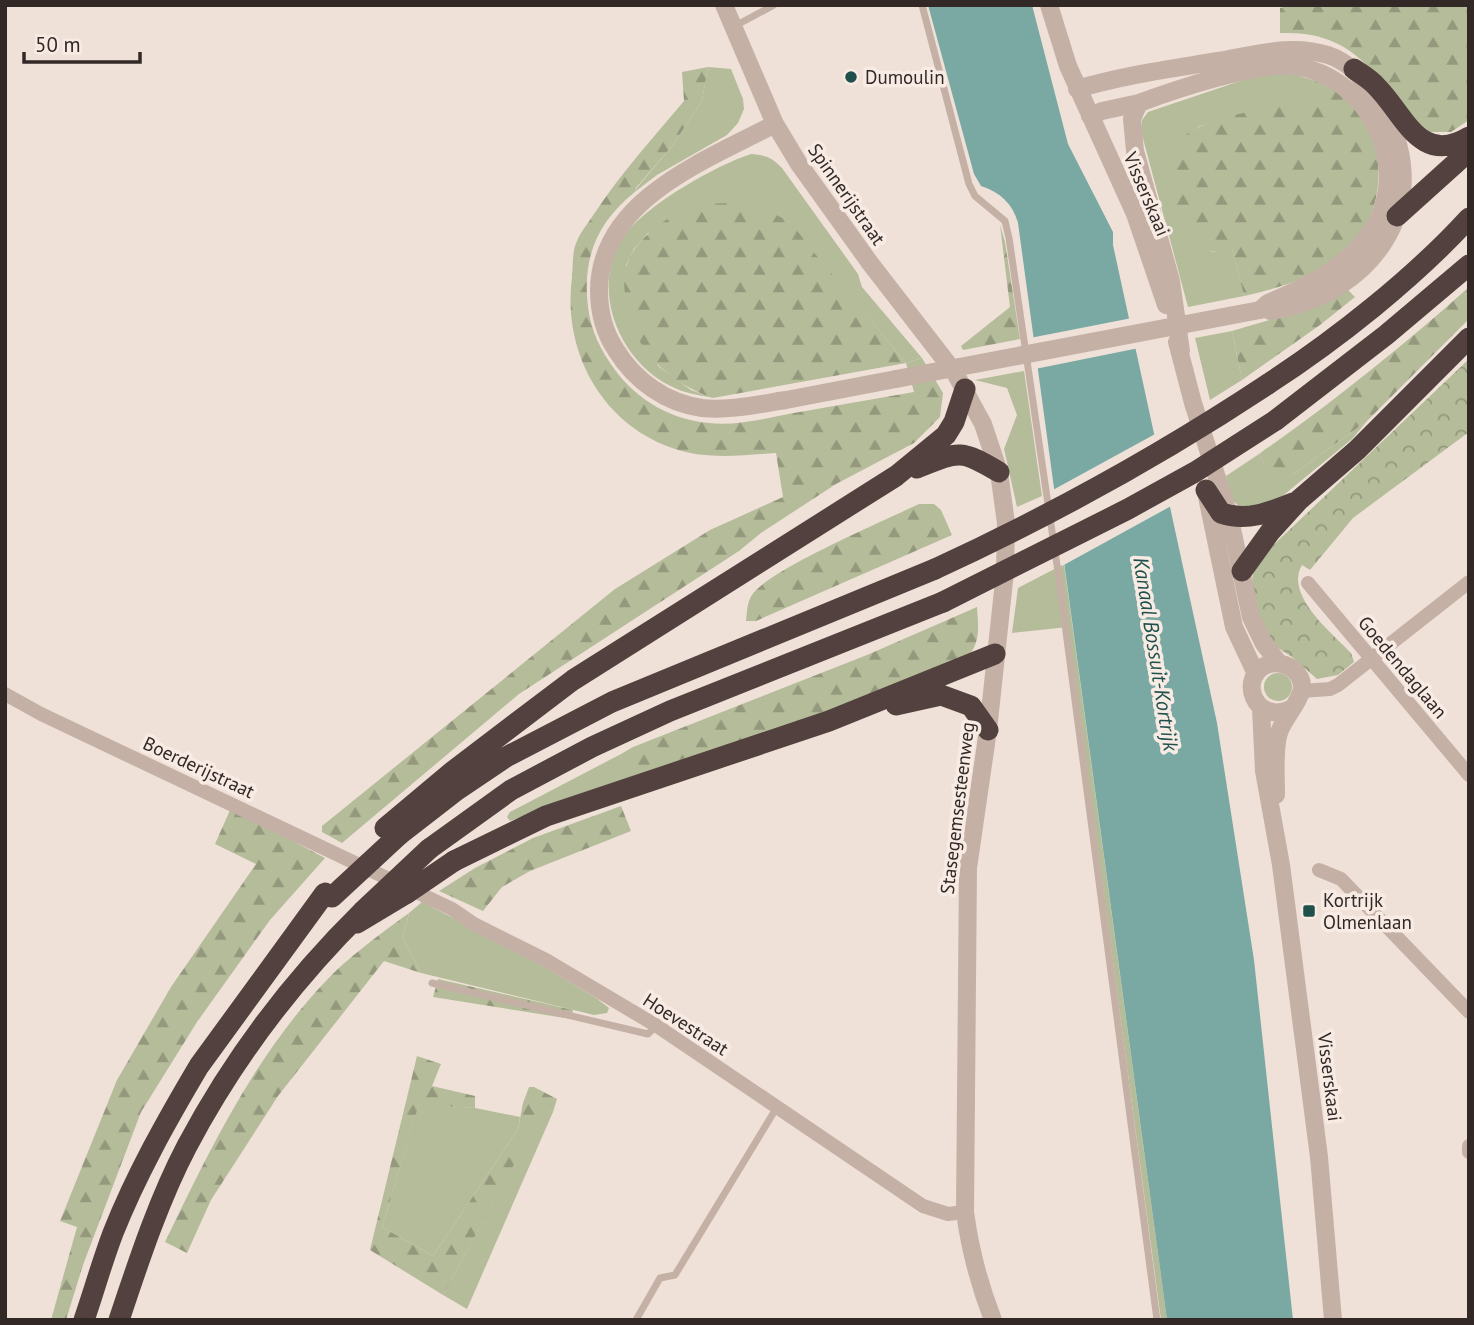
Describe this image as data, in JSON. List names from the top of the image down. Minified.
{"streets":{"street":["Spinnerijstraat","Visserskaai","Goedendaglaan","Boerderijstraat","Stasegemsesteenweg","Hoevestraat"]},"crossings":[["Spinnerijstraat","Stasegemsesteenweg"],["Boerderijstraat","Hoevestraat"],["Stasegemsesteenweg","Hoevestraat"]],"water":["Kanaal Bossuit-Kortrijk"],"places":{"other":["Dumoulin"],"transit":["Kortrijk Olmenlaan"]},"scale_bar":"50 m"}
